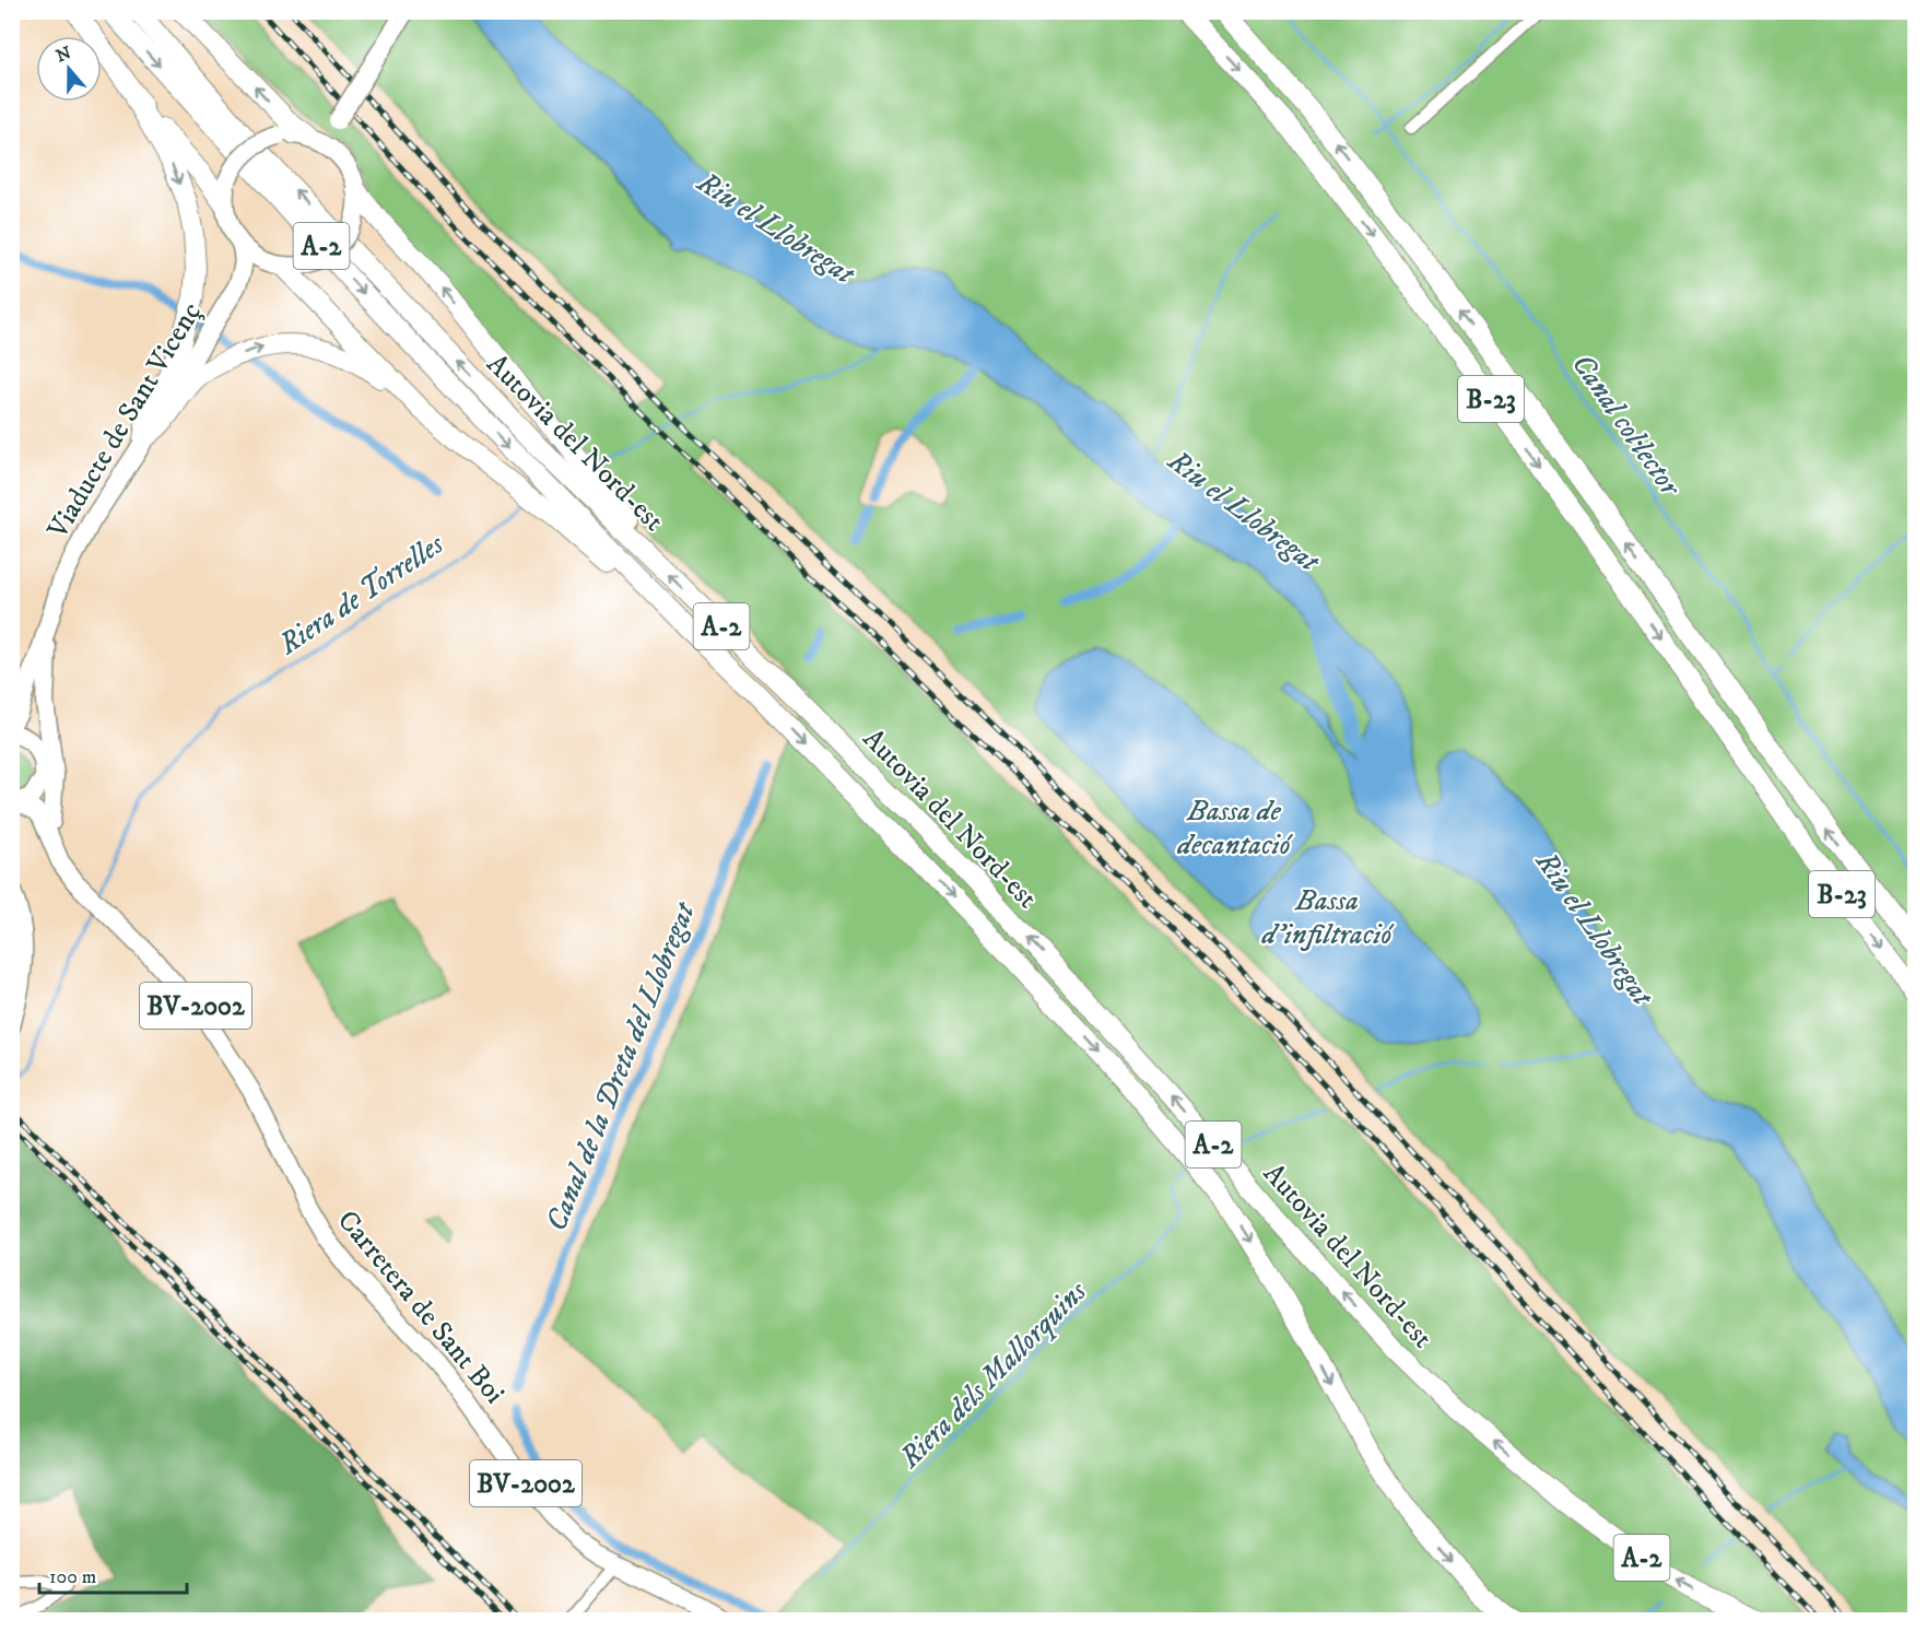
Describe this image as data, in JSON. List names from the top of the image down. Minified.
{"streets":{"highway":["A-2","B-23","Autovia del Nord-est"],"main road":["Viaducte de Sant Vicenç","BV-2002","Carretera de Sant Boi"]},"crossings":[["Viaducte de Sant Vicenç","BV-2002"],["BV-2002","Carretera de Sant Boi"]],"water":["Riu el Llobregat","Canal col·lector","Riera de Torrelles","Bassa de decantació","Bassa d'infiltració","Canal de la Dreta del Llobregat","Riera dels Mallorquins"],"scale_bar":"100 m","north":"top"}
